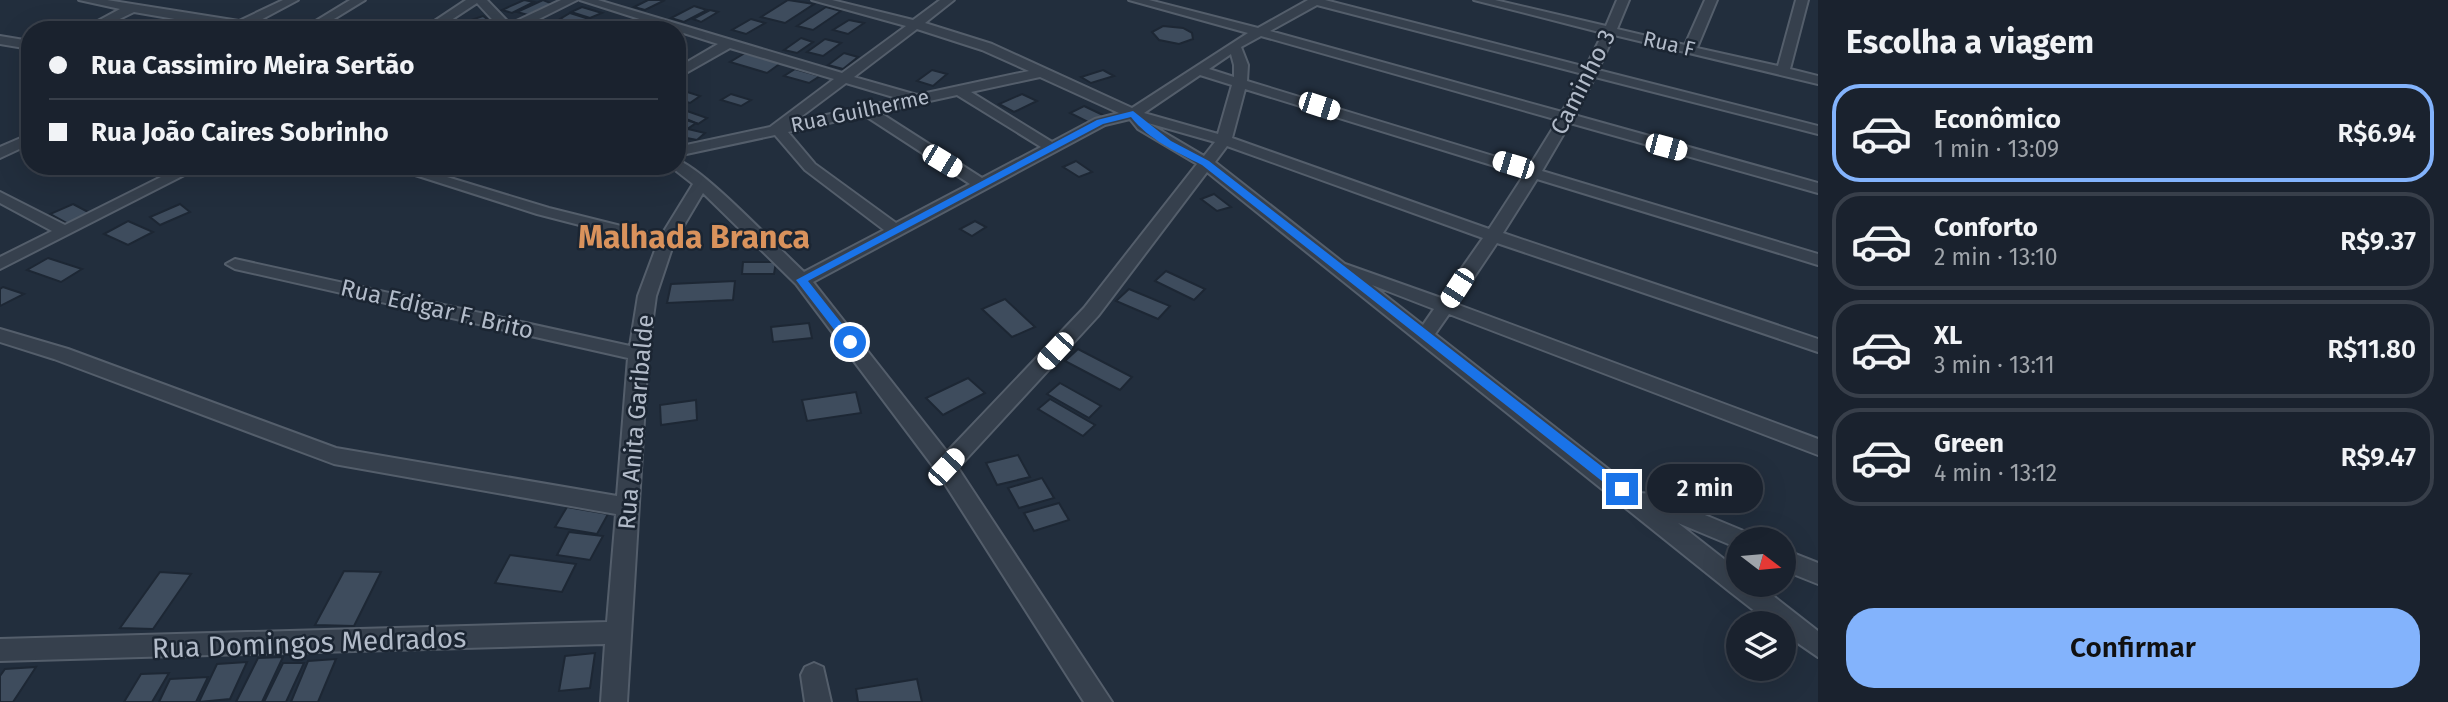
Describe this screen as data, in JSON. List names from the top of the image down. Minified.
{"streets":{"street":["Rua F","Caminho 3","Rua Guilherme","Rua Edigar F. Brito","Rua Anita Garibalde","Rua Domingos Medrados"]},"crossings":[["Rua F","Caminho 3"],["Rua Edigar F. Brito","Rua Anita Garibalde"],["Rua Anita Garibalde","Rua Domingos Medrados"]],"districts":["Malhada Branca"],"north":"right","page":{"heading":"Escolha a viagem","banner":["Rua Cassimiro Meira Sertão","Rua João Caires Sobrinho"],"list":[{"name":"Econômico","note":"1 min · 13:09","value":"R$6.94"},{"name":"Conforto","note":"2 min · 13:10","value":"R$9.37"},{"name":"XL","note":"3 min · 13:11","value":"R$11.80"},{"name":"Green","note":"4 min · 13:12","value":"R$9.47"}],"bubble":"2 min","buttons":"Confirmar"}}
